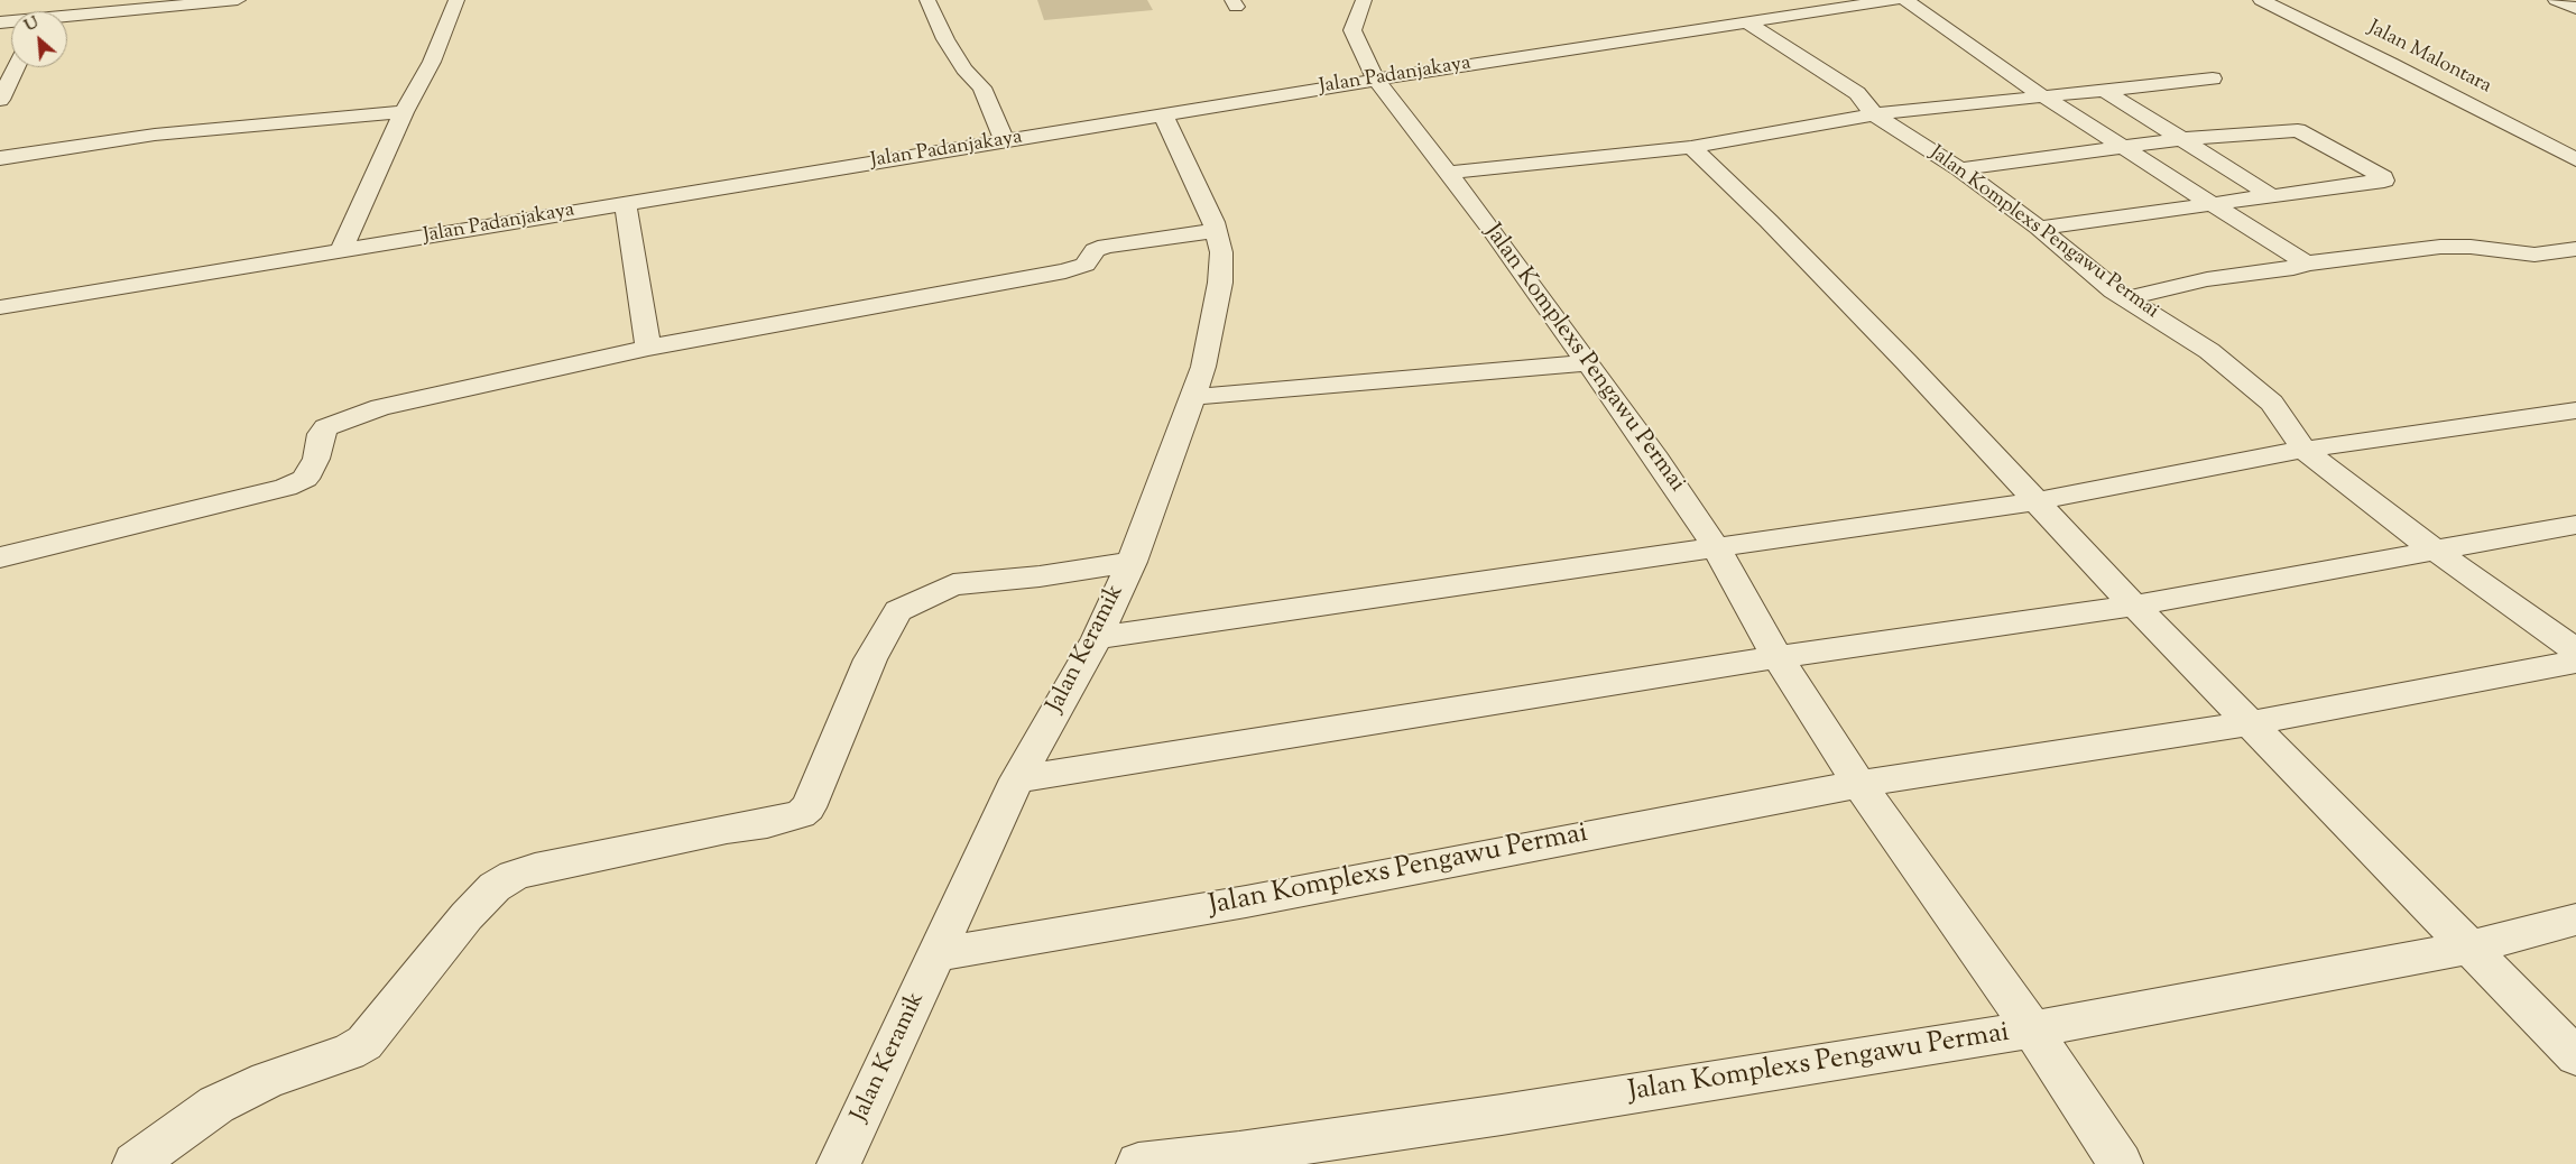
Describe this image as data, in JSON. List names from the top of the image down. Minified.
{"streets":{"street":["Jalan Malontara","Jalan Padanjakaya","Jalan Komplexs Pengawu Permai","Jalan Keramik"]},"crossings":[["Jalan Padanjakaya","Jalan Komplexs Pengawu Permai"],["Jalan Padanjakaya","Jalan Keramik"],["Jalan Komplexs Pengawu Permai","Jalan Keramik"]],"north":"top left"}
